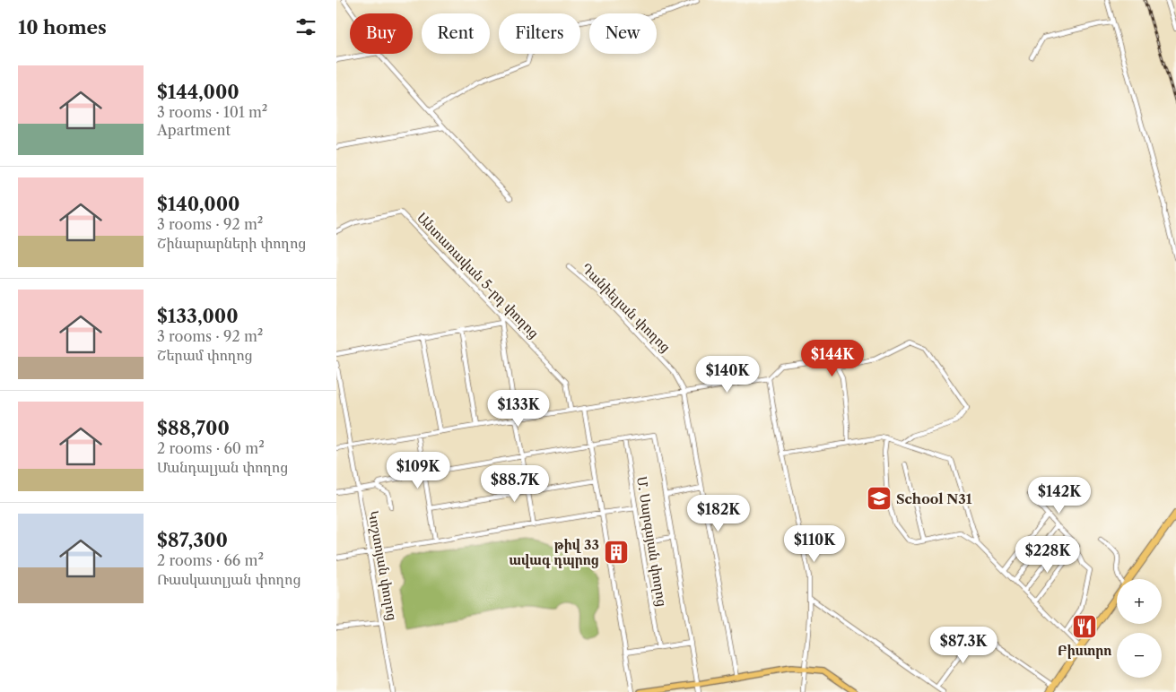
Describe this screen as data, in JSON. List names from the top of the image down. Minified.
{"streets":{"street":["Անտառավան 5-րդ փողոց","Դանիելյան փողոց","Մ. Սարգսյան փողոց","Կոշտոյան փողոց"]},"places":{"school or university":["School N31"],"building":["թիվ 33 ավագ դպրոց"],"restaurant":["Բիստրո"]},"page":{"heading":"10 homes","chip":["Buy","Rent","Filters","New"],"list":[{"name":"$144,000","note":"3 rooms · 101 m² · Apartment"},{"name":"$140,000","note":"3 rooms · 92 m² · Շինարարների փողոց"},{"name":"$133,000","note":"3 rooms · 92 m² · Շերամ փողոց"},{"name":"$88,700","note":"2 rooms · 60 m² · Մանդալյան փողոց"},{"name":"$87,300","note":"2 rooms · 66 m² · Ռասկատլյան փողոց"}],"price":["$144K","$140K","$133K","$109K","$88.7K","$142K","$182K","$110K","$228K","$87.3K"],"map_buttons":["+","−"]}}
